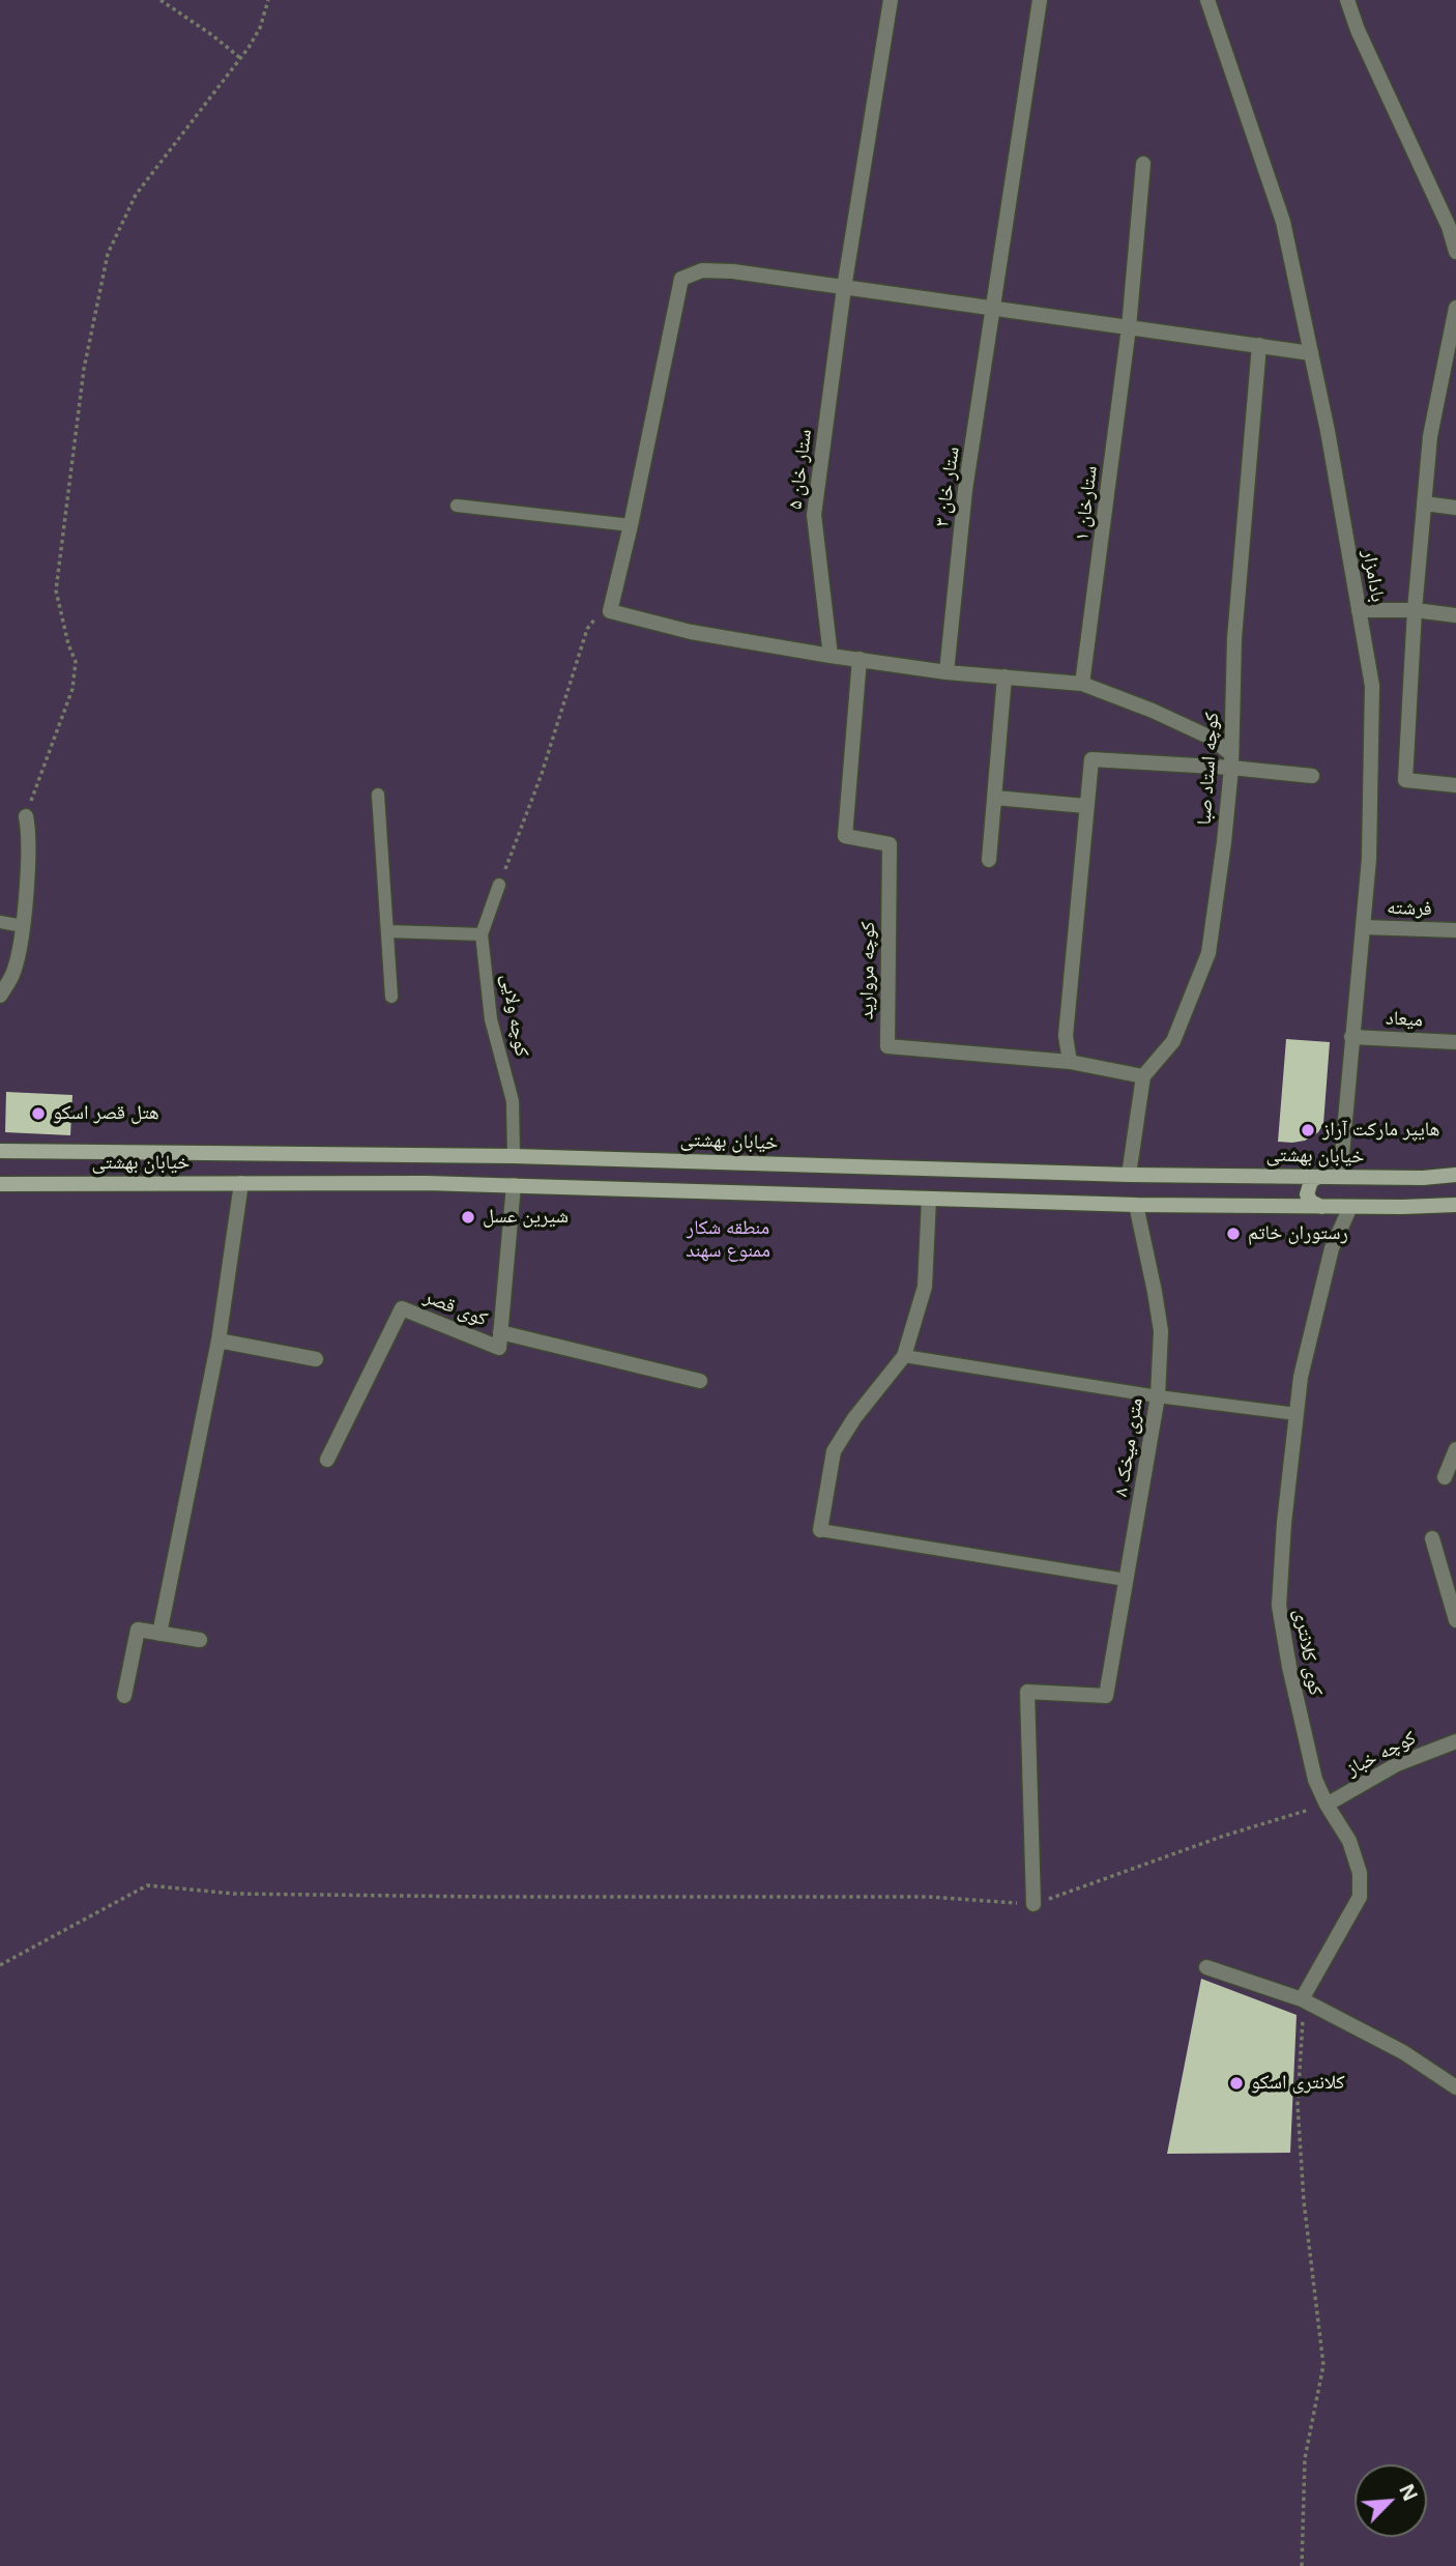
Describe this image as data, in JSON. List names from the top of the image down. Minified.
{"streets":{"main road":["خیابان بهشتی"],"street":["ستار خان ۵","ستار خان ۳","ستارخان ۱","بادامزار","کوچه استاد صبا","فرشته","کوچه مروارید","میعاد","کوی قصر","۸ متری میخک","کوی کلانتری","کوچه خباز"],"lane":["کوچه ولایی"]},"crossings":[["بادامزار","فرشته"],["بادامزار","میعاد"],["بادامزار","خیابان بهشتی"],["کوچه ولایی","خیابان بهشتی"],["خیابان بهشتی","کوی قصر"],["خیابان بهشتی","۸ متری میخک"],["خیابان بهشتی","کوی کلانتری"],["کوی کلانتری","کوچه خباز"]],"parks":["منطقه شکار ممنوع سهند"],"places":["هتل قصر اسکو","هایپر مارکت آراز","شیرین عسل","رستوران خاتم","کلانتری اسکو"],"north":"top right"}
